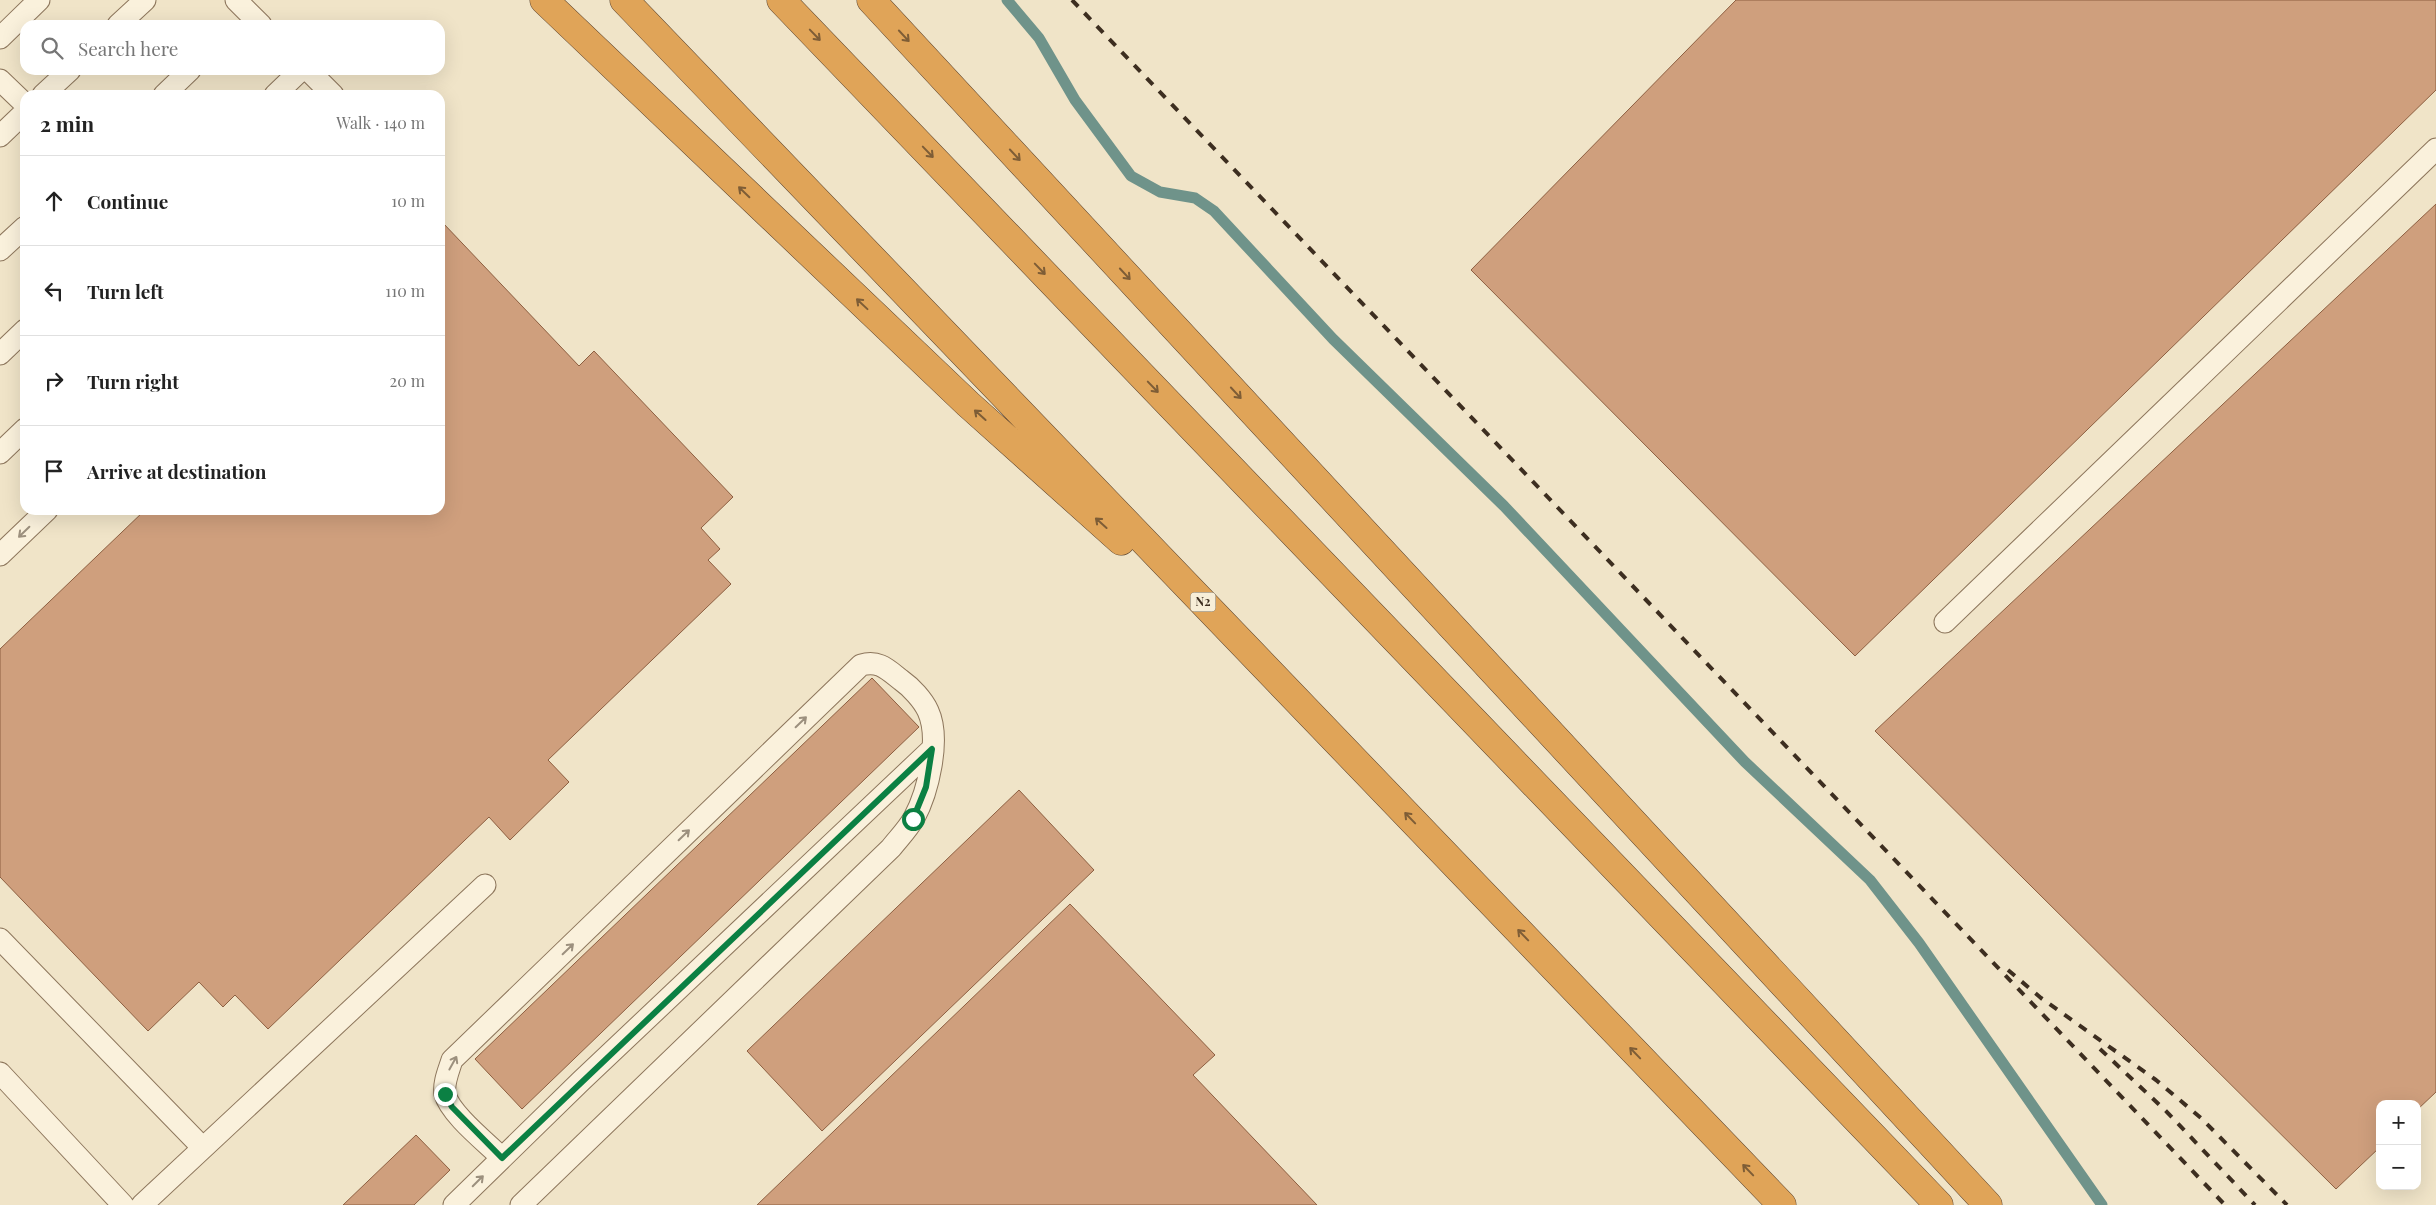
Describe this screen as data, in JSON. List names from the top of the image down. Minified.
{"streets":{"highway":["N2"]},"page":{"search":"Search here","heading":["2 min","Walk · 140 m"],"list":[["Continue","10 m"],["Turn left","110 m"],["Turn right","20 m"],"Arrive at destination"],"map_buttons":["+","−"]}}
